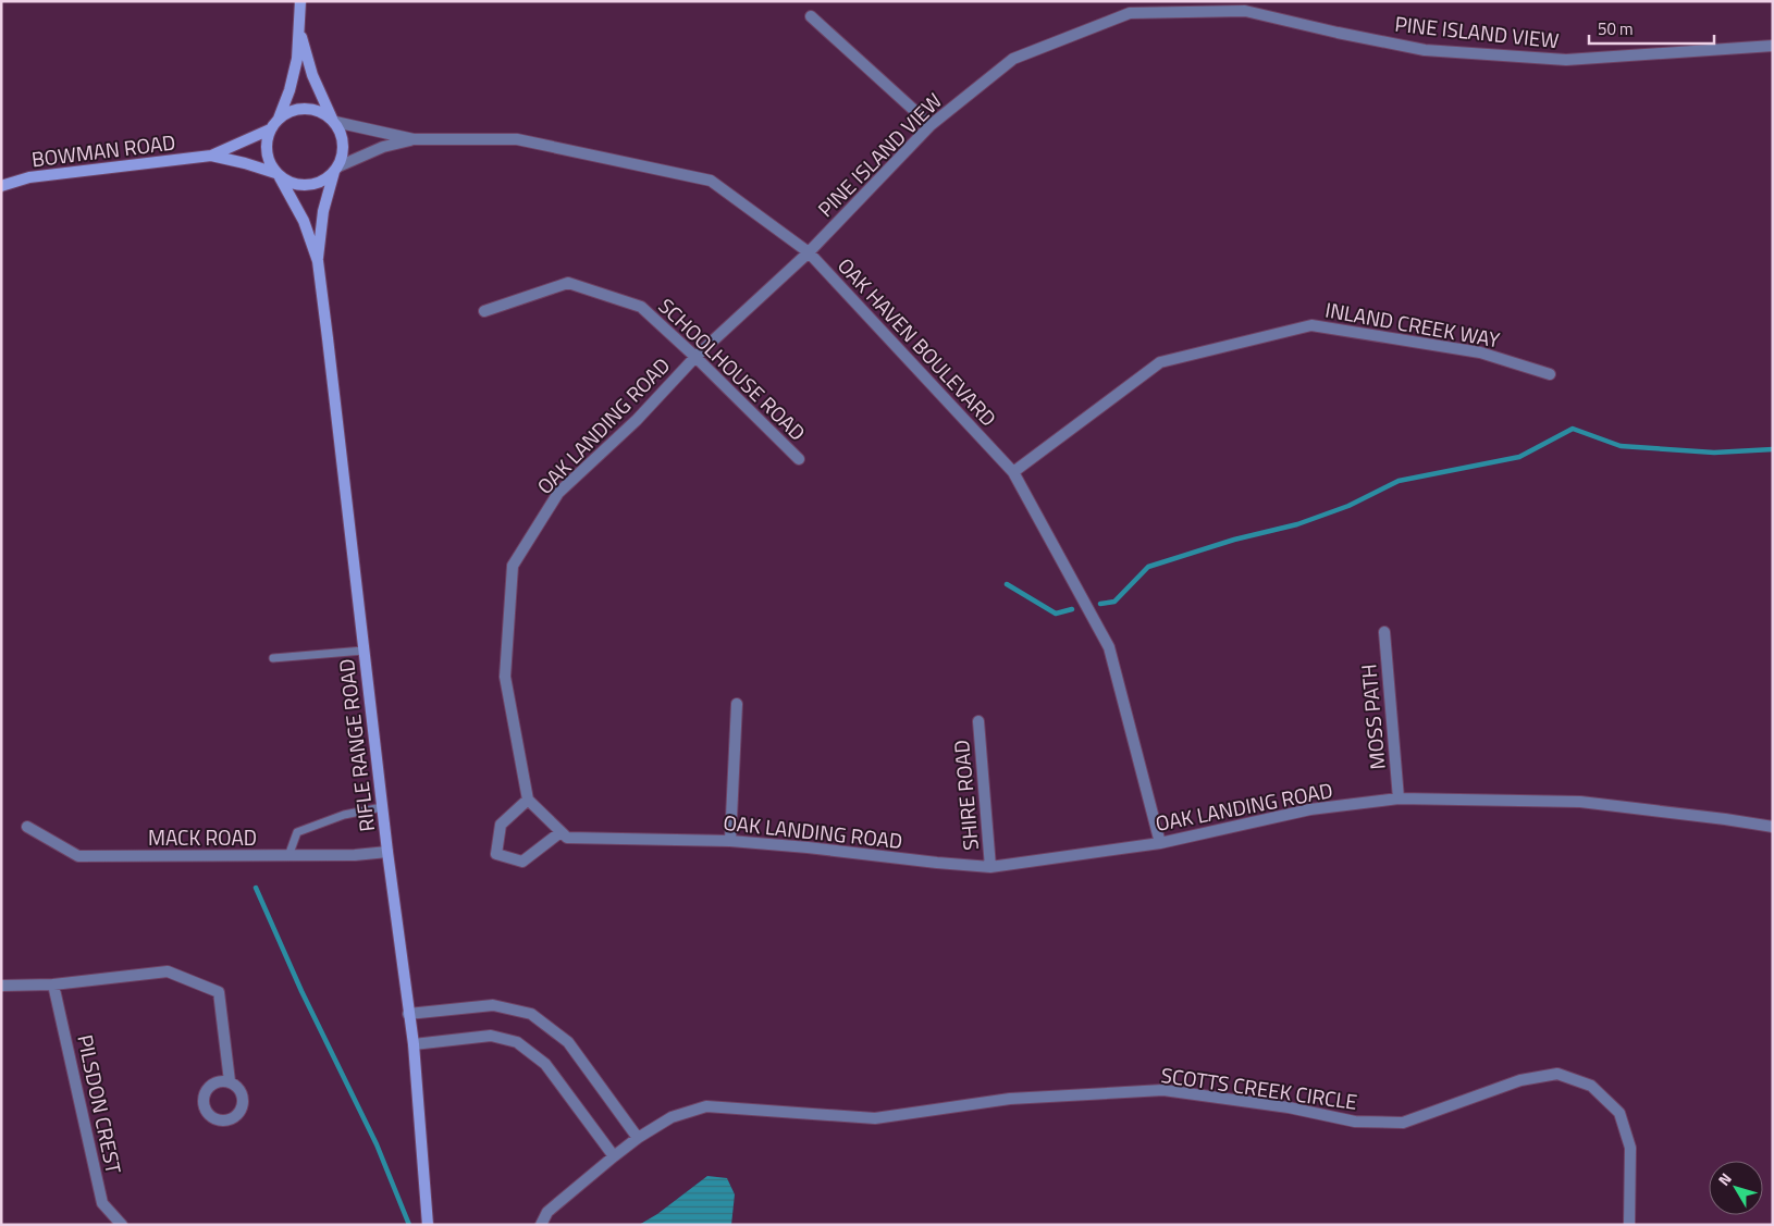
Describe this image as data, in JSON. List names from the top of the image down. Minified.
{"streets":{"main road":["BOWMAN ROAD","RIFLE RANGE ROAD"],"street":["PINE ISLAND VIEW","INLAND CREEK WAY","OAK HAVEN BOULEVARD","SCHOOLHOUSE ROAD","OAK LANDING ROAD","MOSS PATH","SHIRE ROAD","MACK ROAD","SCOTTS CREEK CIRCLE","PILSDON CREST"]},"crossings":[["PINE ISLAND VIEW","OAK HAVEN BOULEVARD"],["PINE ISLAND VIEW","OAK LANDING ROAD"],["BOWMAN ROAD","OAK HAVEN BOULEVARD"],["BOWMAN ROAD","RIFLE RANGE ROAD"],["INLAND CREEK WAY","OAK HAVEN BOULEVARD"],["OAK HAVEN BOULEVARD","OAK LANDING ROAD"],["OAK HAVEN BOULEVARD","RIFLE RANGE ROAD"],["SCHOOLHOUSE ROAD","OAK LANDING ROAD"],["OAK LANDING ROAD","MOSS PATH"],["OAK LANDING ROAD","SHIRE ROAD"],["RIFLE RANGE ROAD","MACK ROAD"]],"scale_bar":"50 m","north":"top left"}
